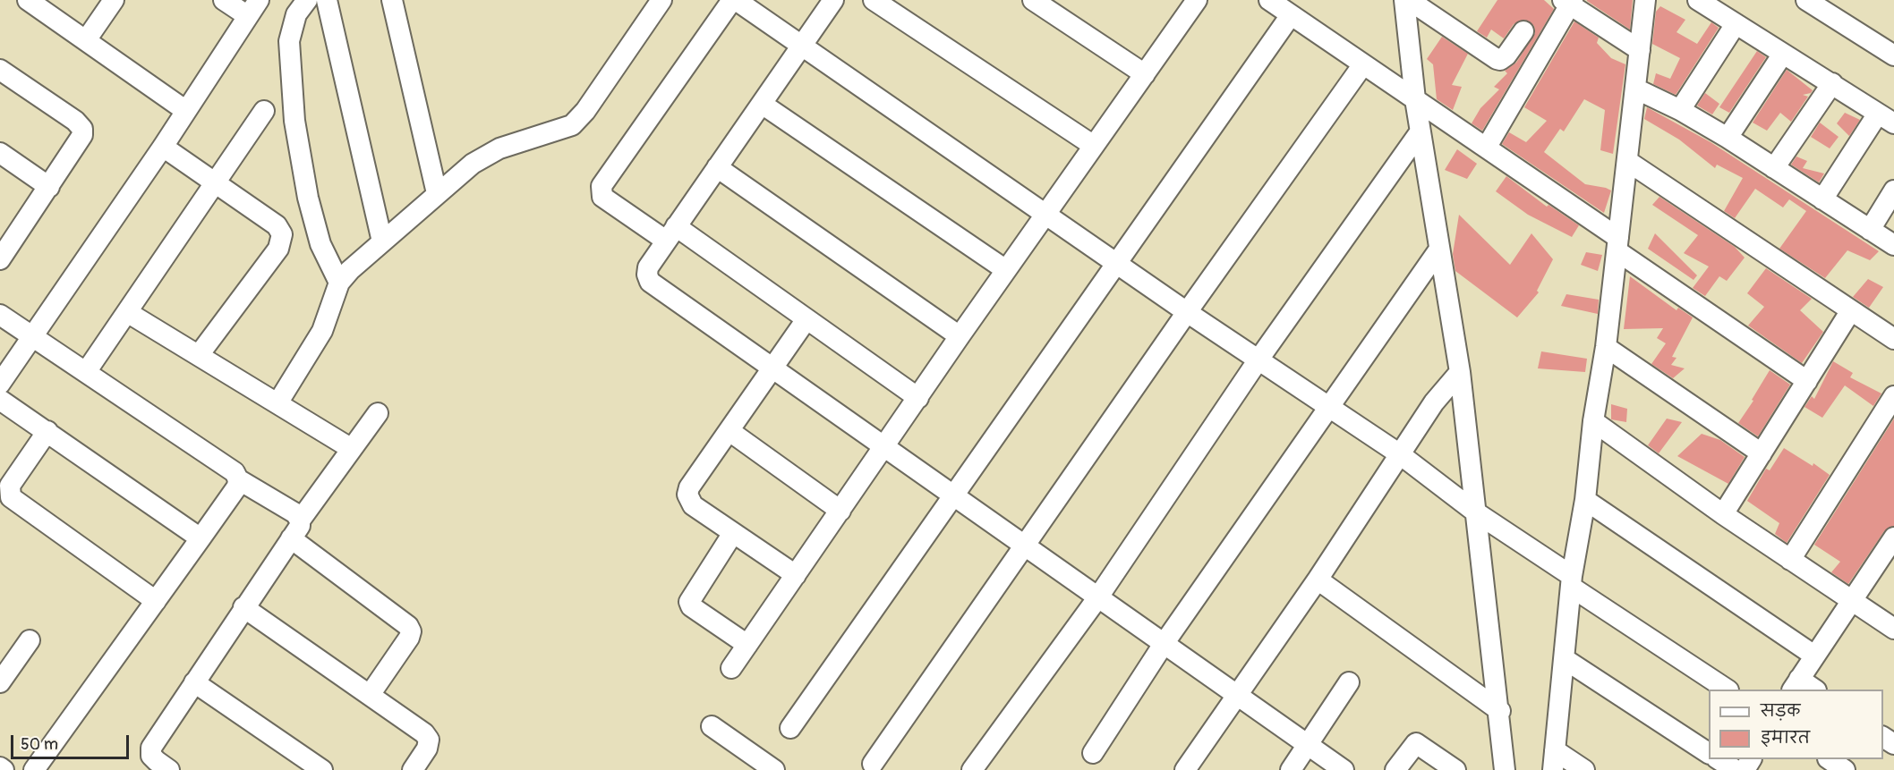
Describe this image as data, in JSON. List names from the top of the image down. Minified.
{"legend":["सड़क","इमारत"],"scale_bar":"50 m"}
